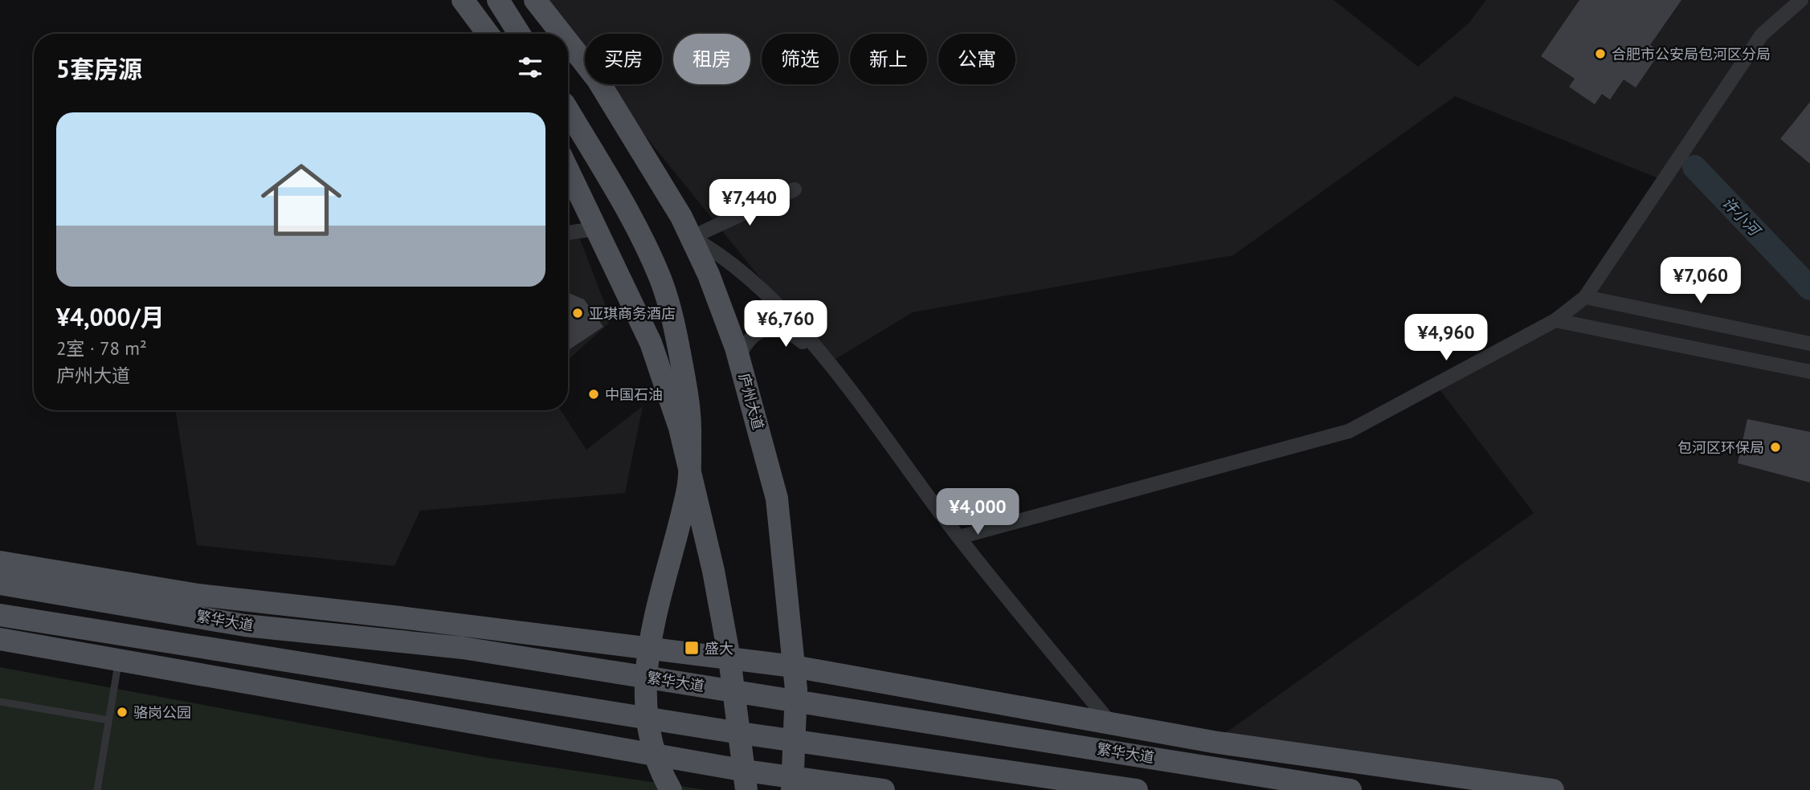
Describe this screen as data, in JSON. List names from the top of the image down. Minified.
{"streets":{"main road":["庐州大道","繁华大道"]},"crossings":[["庐州大道","繁华大道"]],"water":["许小河"],"places":{"other":["合肥市公安局包河区分局","亚琪商务酒店","中国石油","包河区环保局","骆岗公园"],"transit":["盛大"]},"page":{"chip":["买房","租房","筛选","新上","公寓"],"heading":"5套房源","list":[{"name":"¥4,000/月","note":"2室 · 78 m² · 庐州大道"}],"price":["¥7,440","¥7,060","¥6,760","¥4,960","¥4,000"]}}
